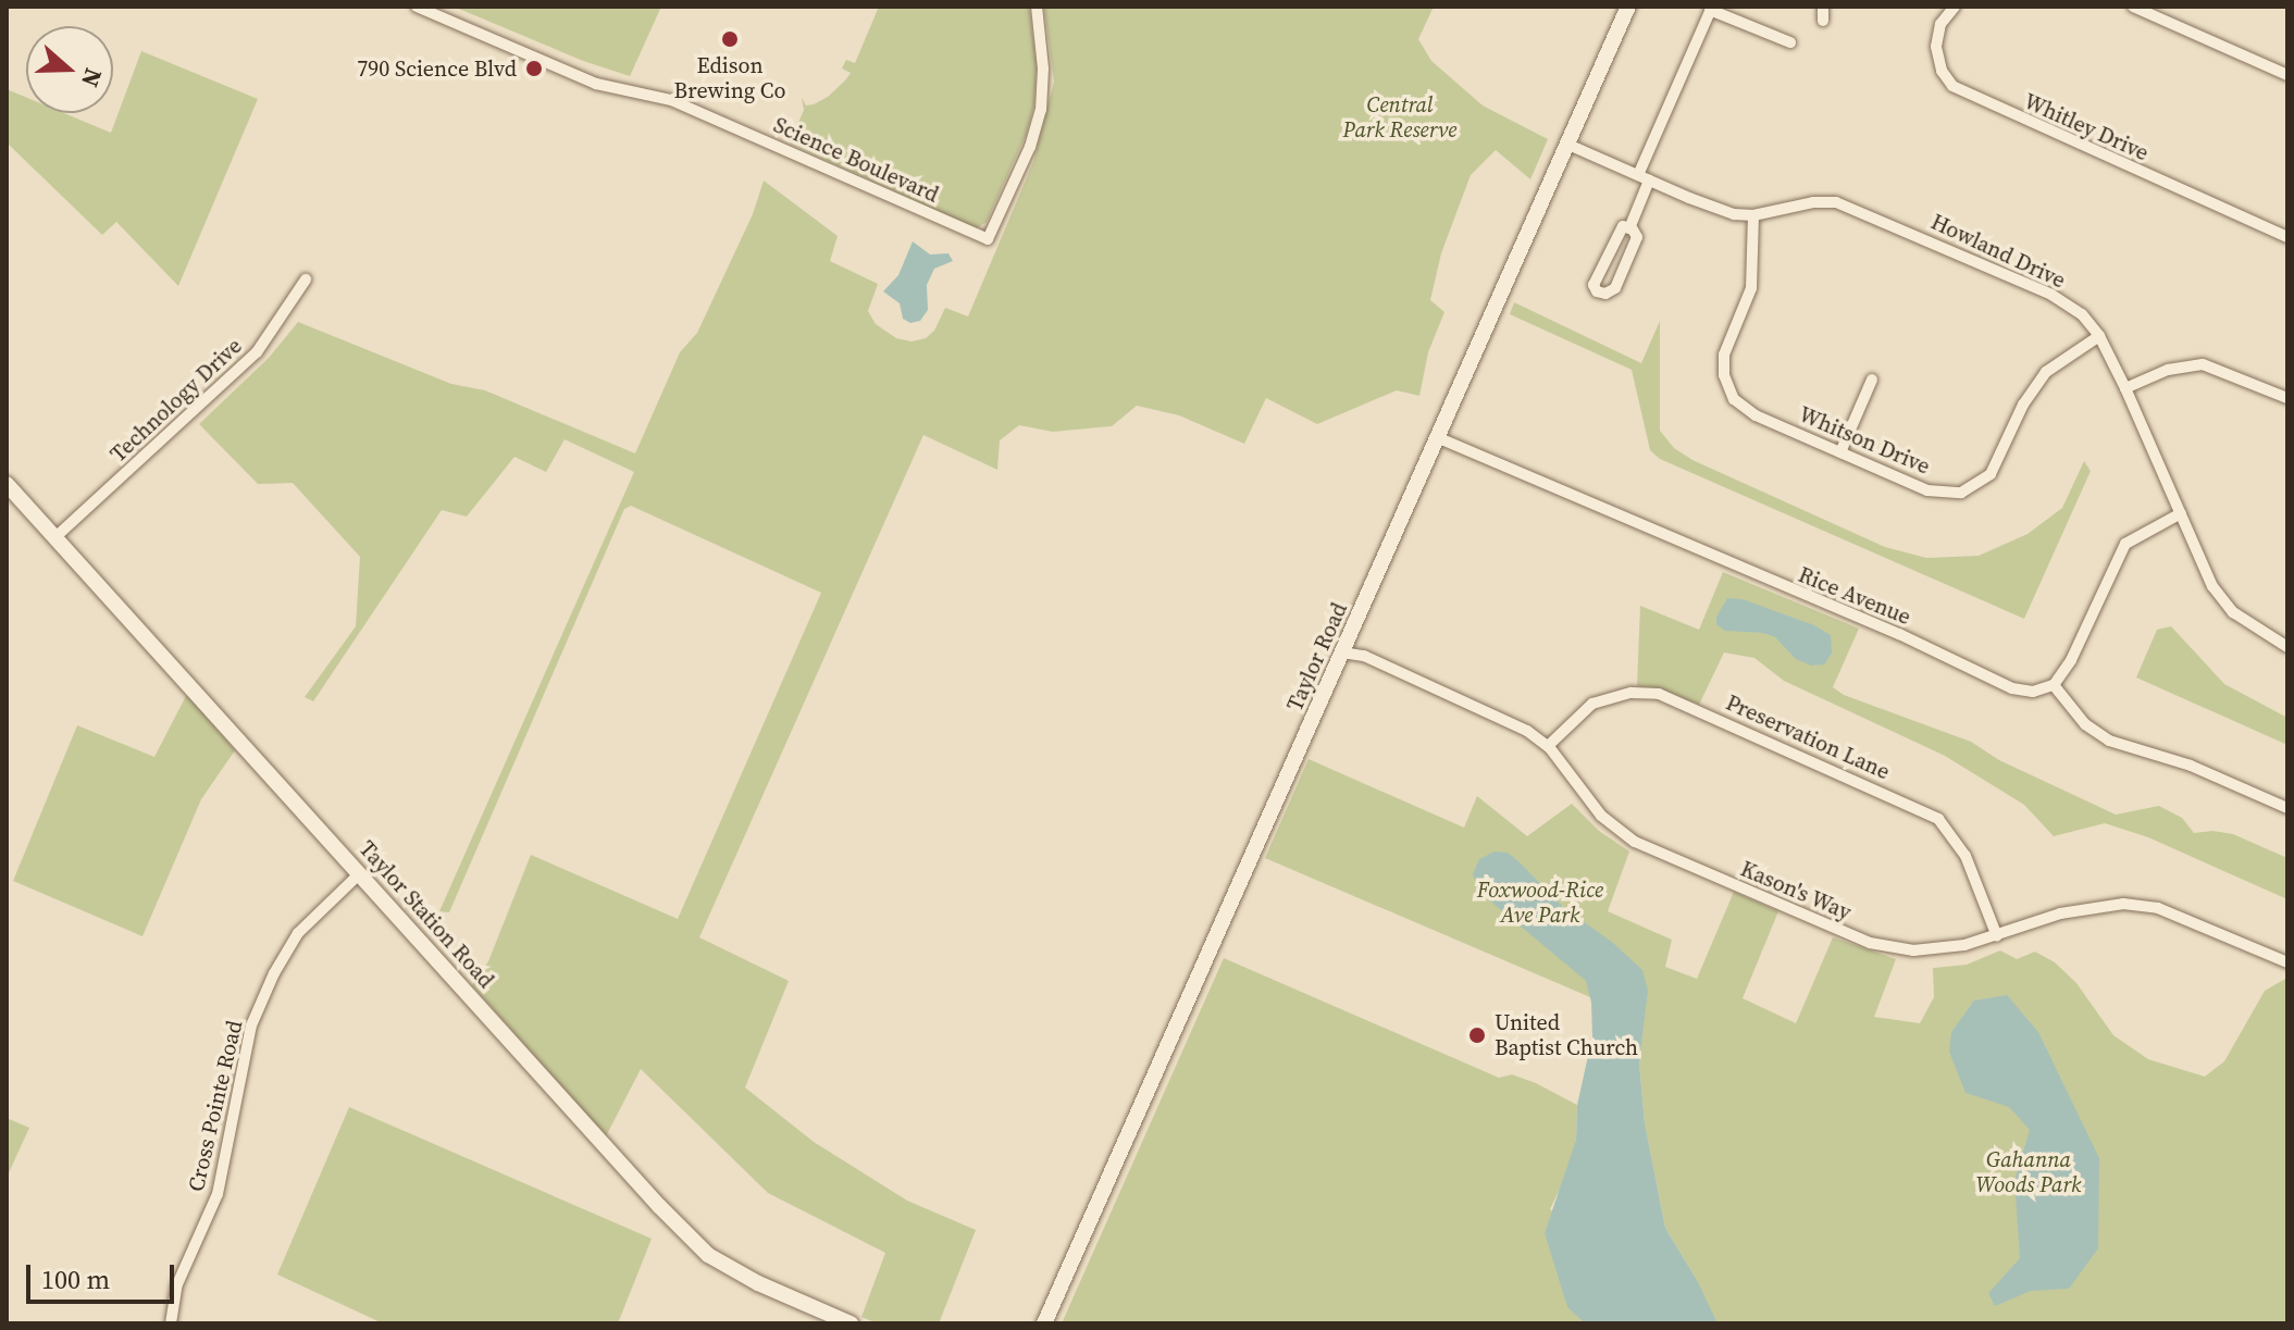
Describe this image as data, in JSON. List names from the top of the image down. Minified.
{"streets":{"main road":["Taylor Road","Taylor Station Road"],"street":["Whitley Drive","Science Boulevard","Howland Drive","Technology Drive","Whitson Drive","Rice Avenue","Preservation Lane","Kason's Way","Cross Pointe Road"]},"crossings":[["Howland Drive","Whitson Drive"],["Howland Drive","Taylor Road"],["Technology Drive","Taylor Station Road"],["Rice Avenue","Taylor Road"],["Taylor Road","Kason's Way"],["Preservation Lane","Kason's Way"],["Taylor Station Road","Cross Pointe Road"]],"parks":["Central Park Reserve","Foxwood-Rice Ave Park","Gahanna Woods Park"],"places":["Edison Brewing Co","790 Science Blvd","United Baptist Church"],"scale_bar":"100 m","north":"right"}
